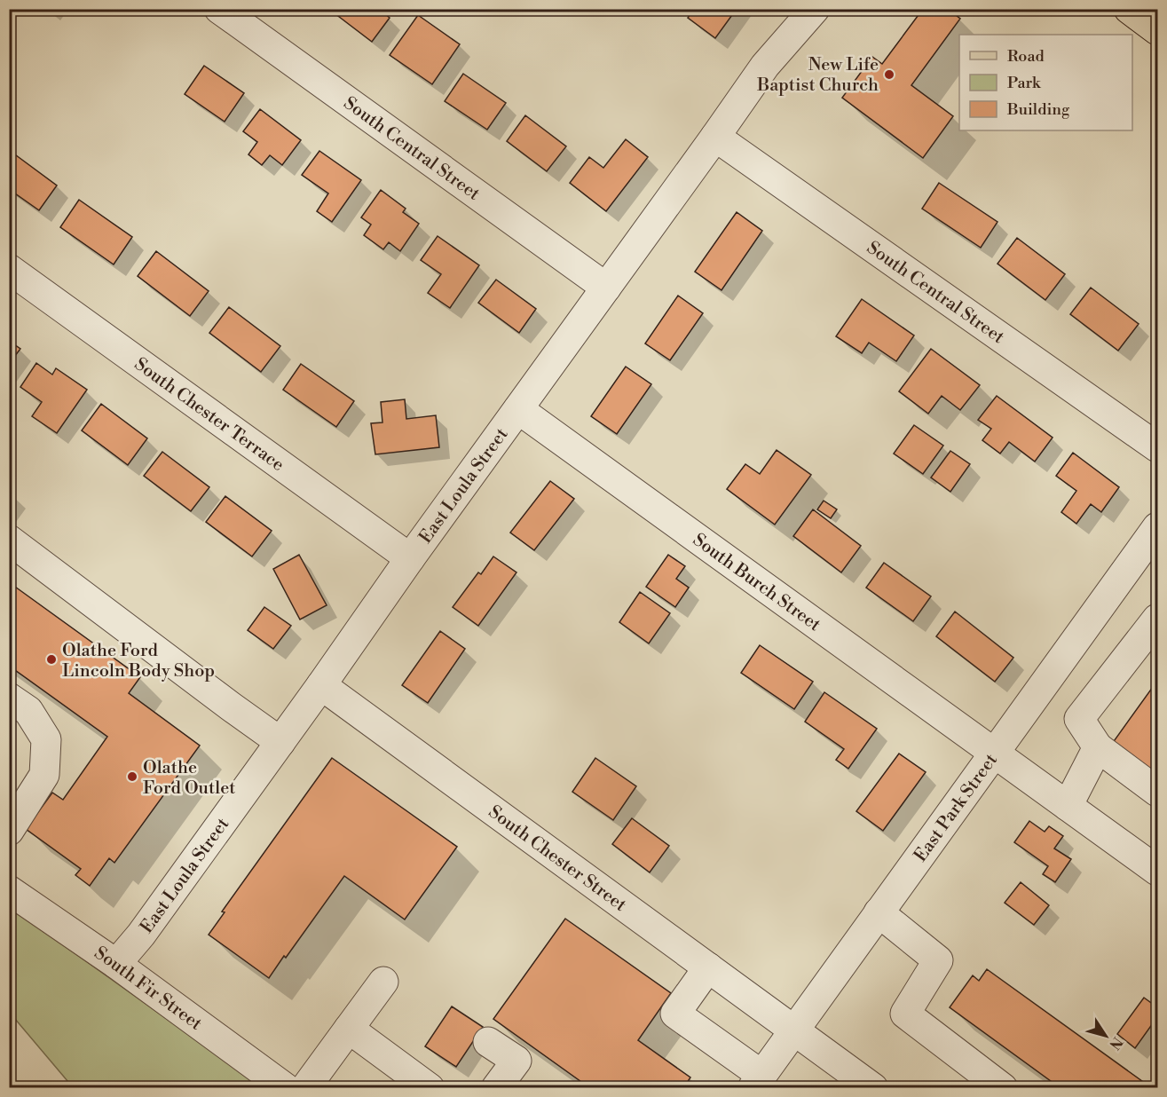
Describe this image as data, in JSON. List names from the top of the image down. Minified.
{"streets":{"street":["South Central Street","South Chester Terrace","East Loula Street","South Burch Street","East Park Street","South Chester Street","South Fir Street"]},"crossings":[["South Central Street","East Loula Street"],["South Chester Terrace","East Loula Street"],["East Loula Street","South Burch Street"],["East Loula Street","South Chester Street"],["East Loula Street","South Fir Street"],["South Burch Street","East Park Street"],["East Park Street","South Chester Street"]],"places":["New Life Baptist Church","Olathe Ford Lincoln Body Shop","Olathe Ford Outlet"],"legend":["Road","Park","Building"],"north":"bottom right"}
